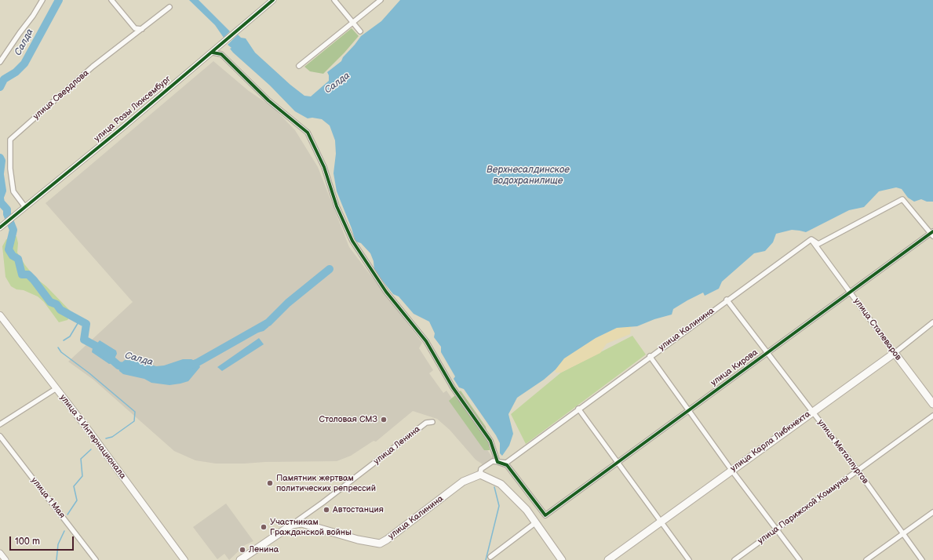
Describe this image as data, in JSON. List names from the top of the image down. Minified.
{"streets":{"main road":["улица Калинина","улица Сталеваров","улица 3 Интернационала","улица Карла Либкнехта","улица Ленина"],"street":["улица Свердлова","улица Розы Люксембург","улица Кирова","улица Металлургов","улица 1 Мая","улица Парижской Коммуны"]},"crossings":[["улица Свердлова","улица Розы Люксембург"],["улица Калинина","улица Сталеваров"],["улица Калинина","улица Кирова"],["улица Калинина","улица Ленина"],["улица Калинина","улица Металлургов"],["улица Сталеваров","улица Кирова"],["улица Сталеваров","улица Карла Либкнехта"],["улица Кирова","улица Металлургов"],["улица Карла Либкнехта","улица Металлургов"],["улица Металлургов","улица Парижской Коммуны"]],"water":["Салда","Верхнесалдинское водохранилище"],"places":["Столовая СМЗ","Памятник жертвам политических репрессий","Автостанция","Участникам Гражданской войны","Ленина"],"scale_bar":"100 m"}
